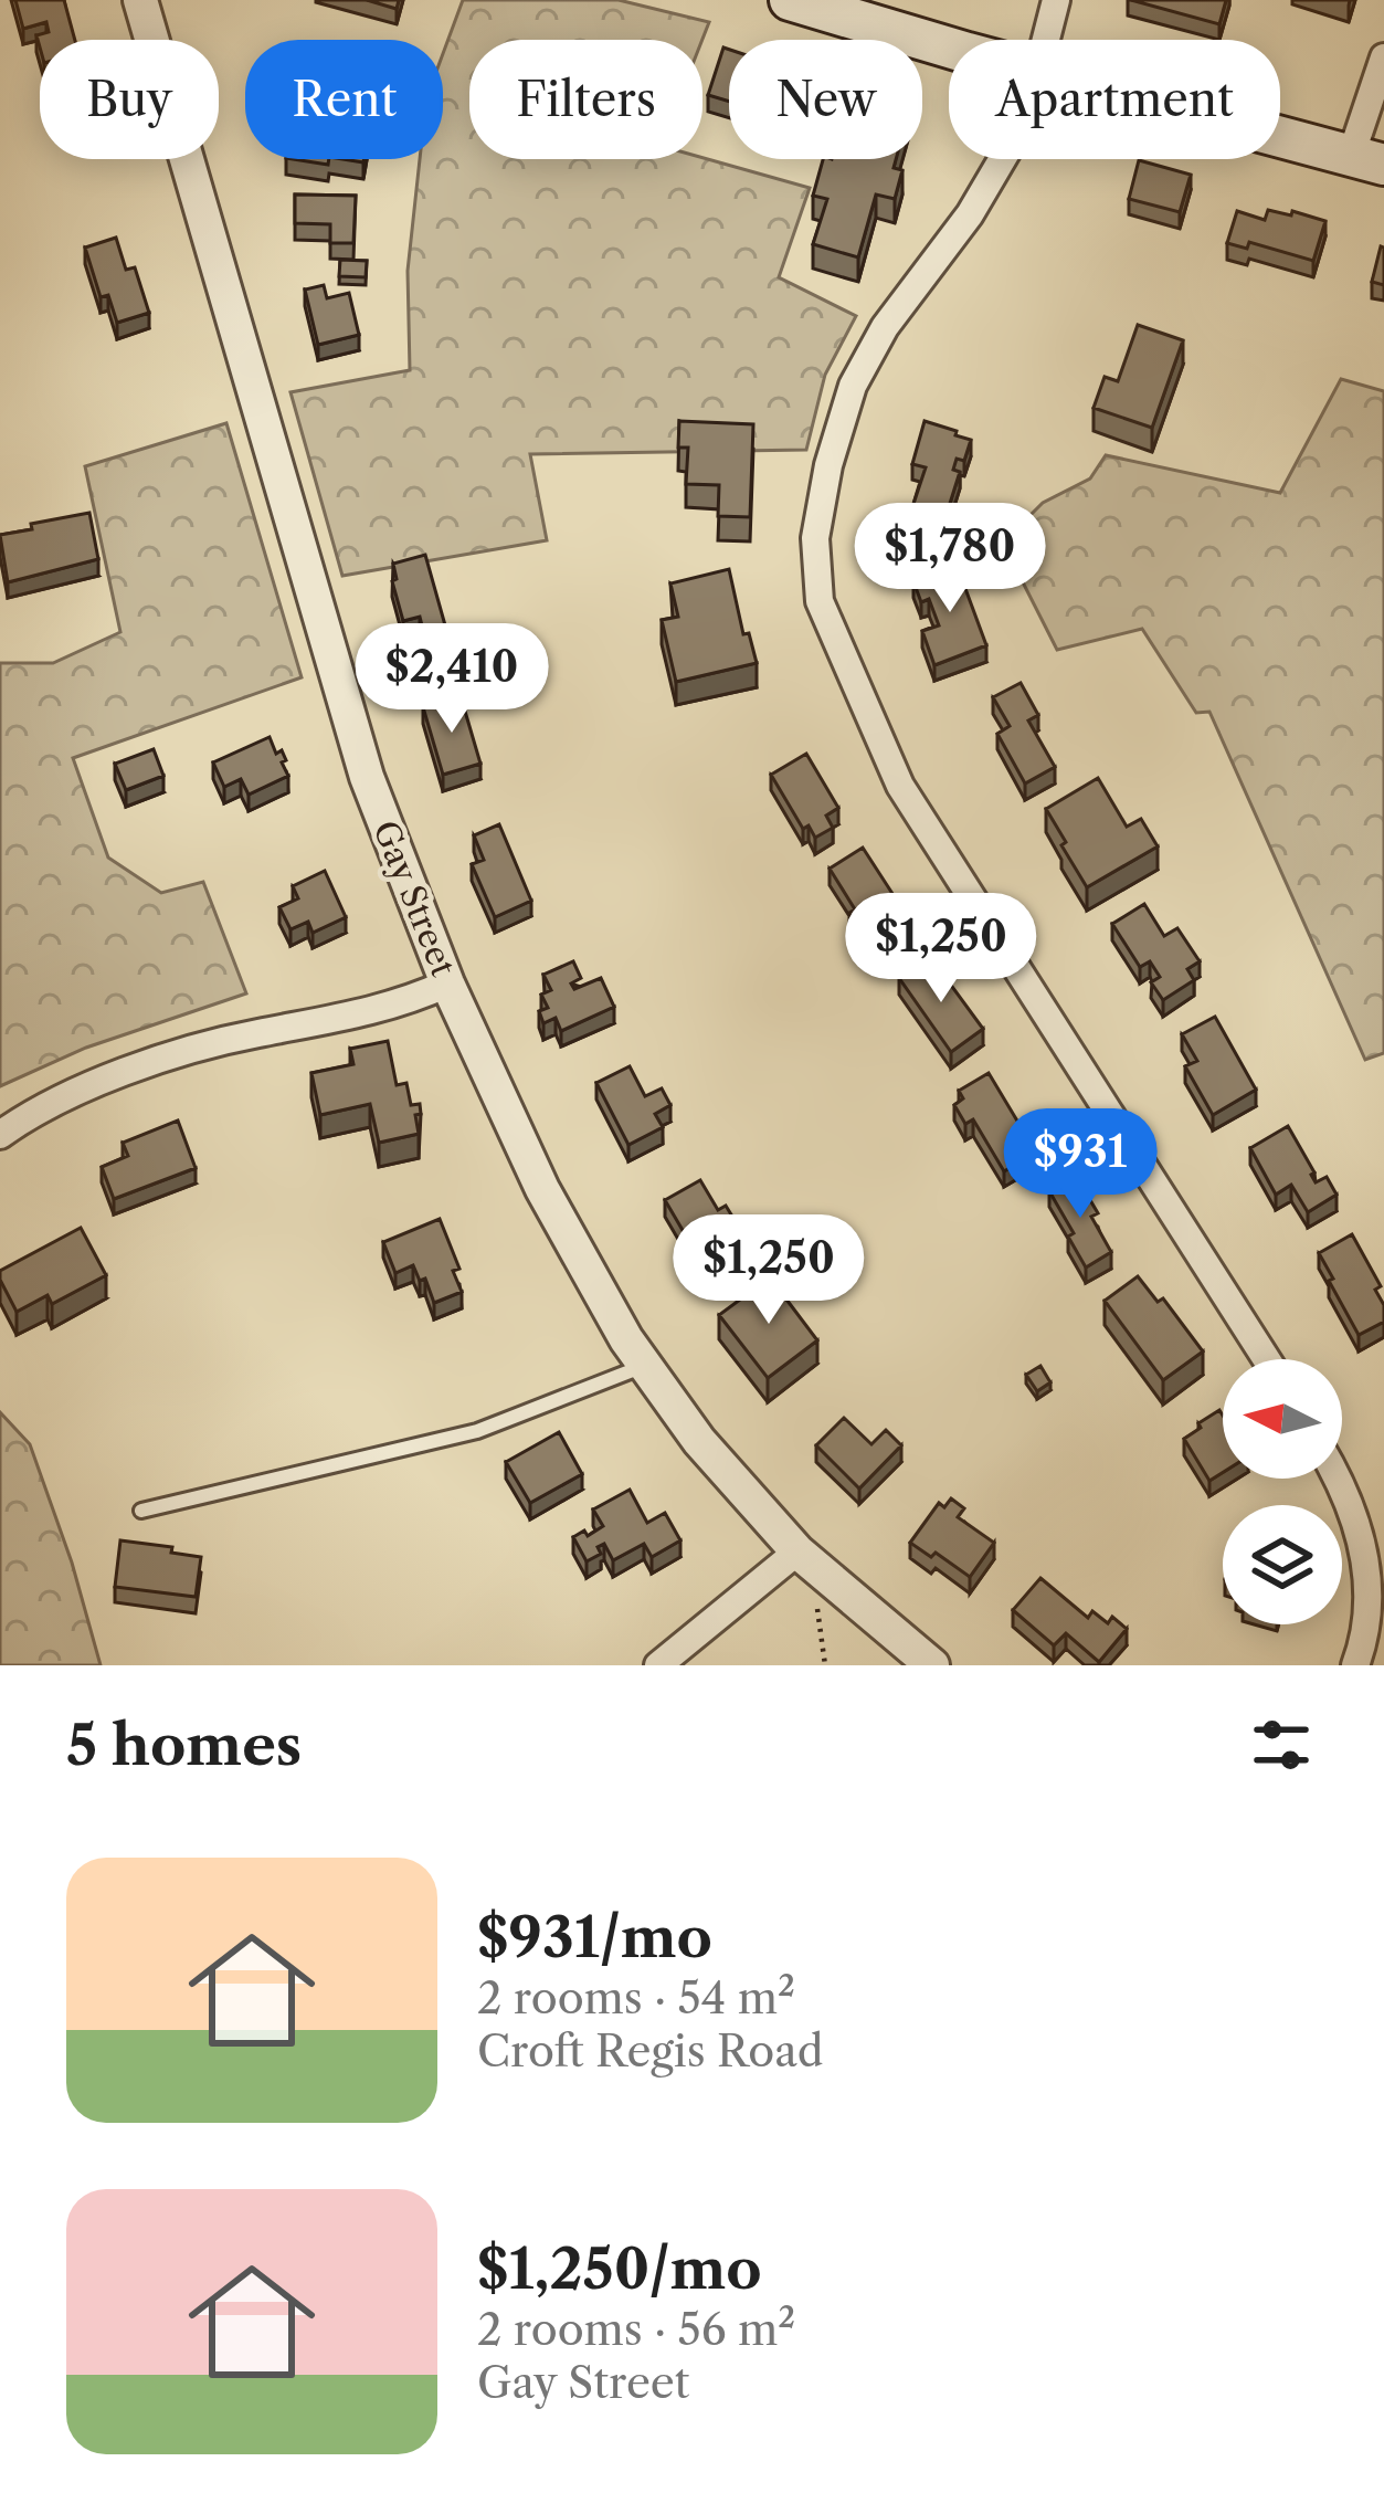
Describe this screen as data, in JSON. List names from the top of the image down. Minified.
{"streets":{"street":["Gay Street"]},"north":"left","page":{"chip":["Buy","Rent","Filters","New","Apartment"],"price":["$1,780","$2,410","$1,250","$931","$1,250"],"heading":"5 homes","list":[{"name":"$931/mo","note":"2 rooms · 54 m² · Croft Regis Road"},{"name":"$1,250/mo","note":"2 rooms · 56 m² · Gay Street"}]}}
